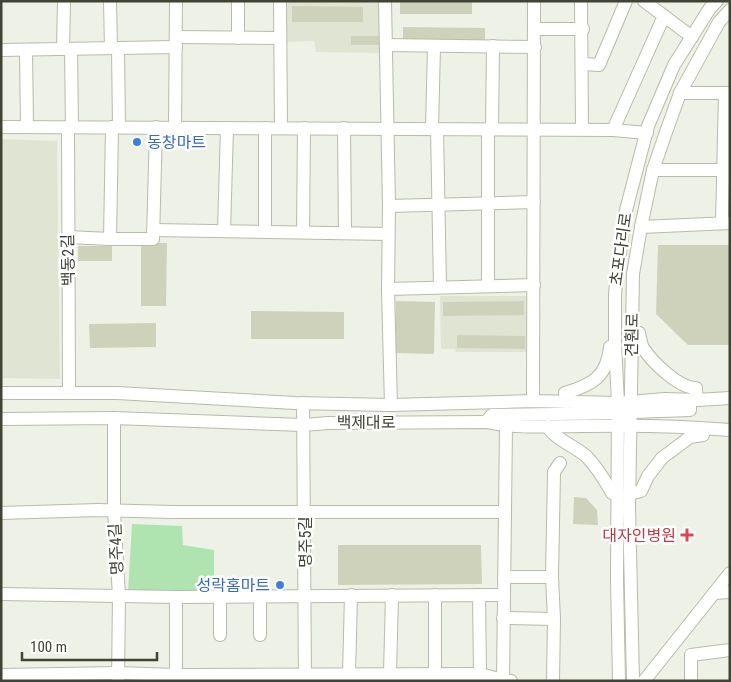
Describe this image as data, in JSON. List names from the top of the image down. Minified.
{"streets":{"street":["초포다리로","백동2길","견훤로","백제대로","명주5길","명주4길"]},"crossings":[["초포다리로","견훤로"],["초포다리로","백제대로"],["백동2길","백제대로"],["견훤로","백제대로"],["백제대로","명주5길"],["백제대로","명주4길"]],"places":{"other":["동창마트","성락홈마트"],"health":["대자인병원"]},"scale_bar":"100 m"}
